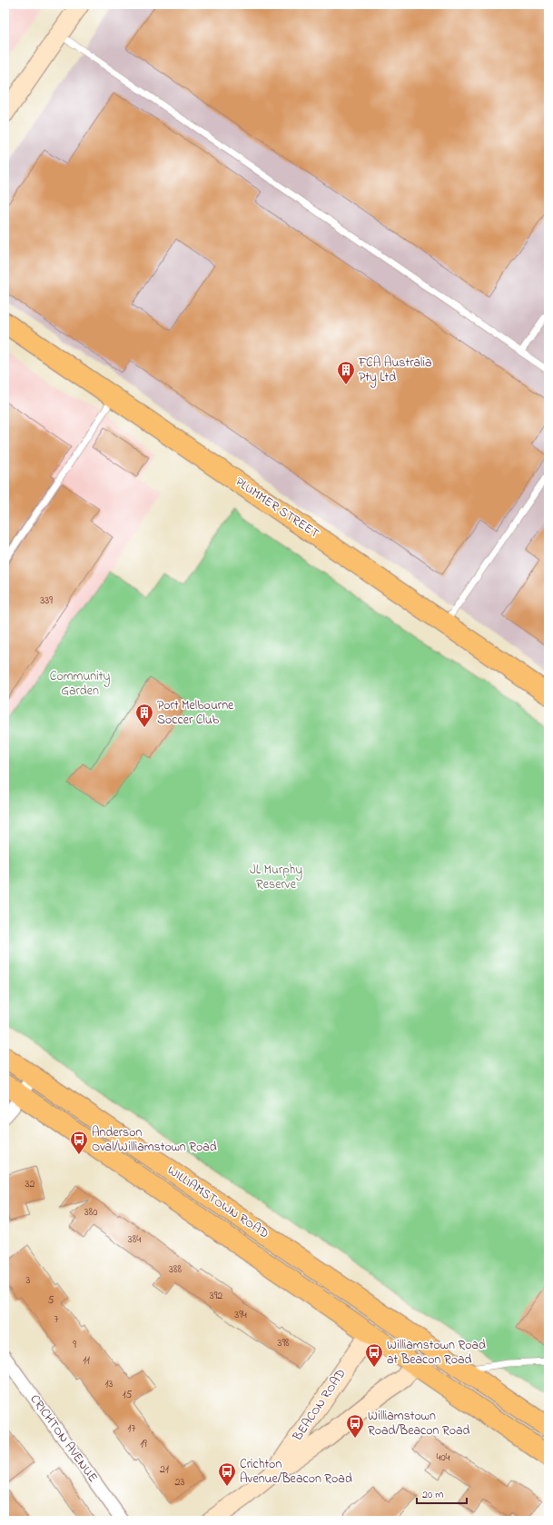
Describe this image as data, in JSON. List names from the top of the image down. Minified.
{"streets":{"main road":["PLUMMER STREET","WILLIAMSTOWN ROAD"],"street":["BEACON ROAD","CRICHTON AVENUE"]},"crossings":[["WILLIAMSTOWN ROAD","BEACON ROAD"]],"parks":["Community Garden","JL Murphy Reserve"],"places":{"building":["FCA Australia Pty Ltd","Port Melbourne Soccer Club"],"bus stop":["Anderson Oval/Williamstown Road","Williamstown Road at Beacon Road","Williamstown Road/Beacon Road","Crichton Avenue/Beacon Road"]},"house_numbers":["339","32","380","384","388","3","392","5","394","7","398","9","11","13","15","17","19","404","21","23"],"scale_bar":"20 m"}
